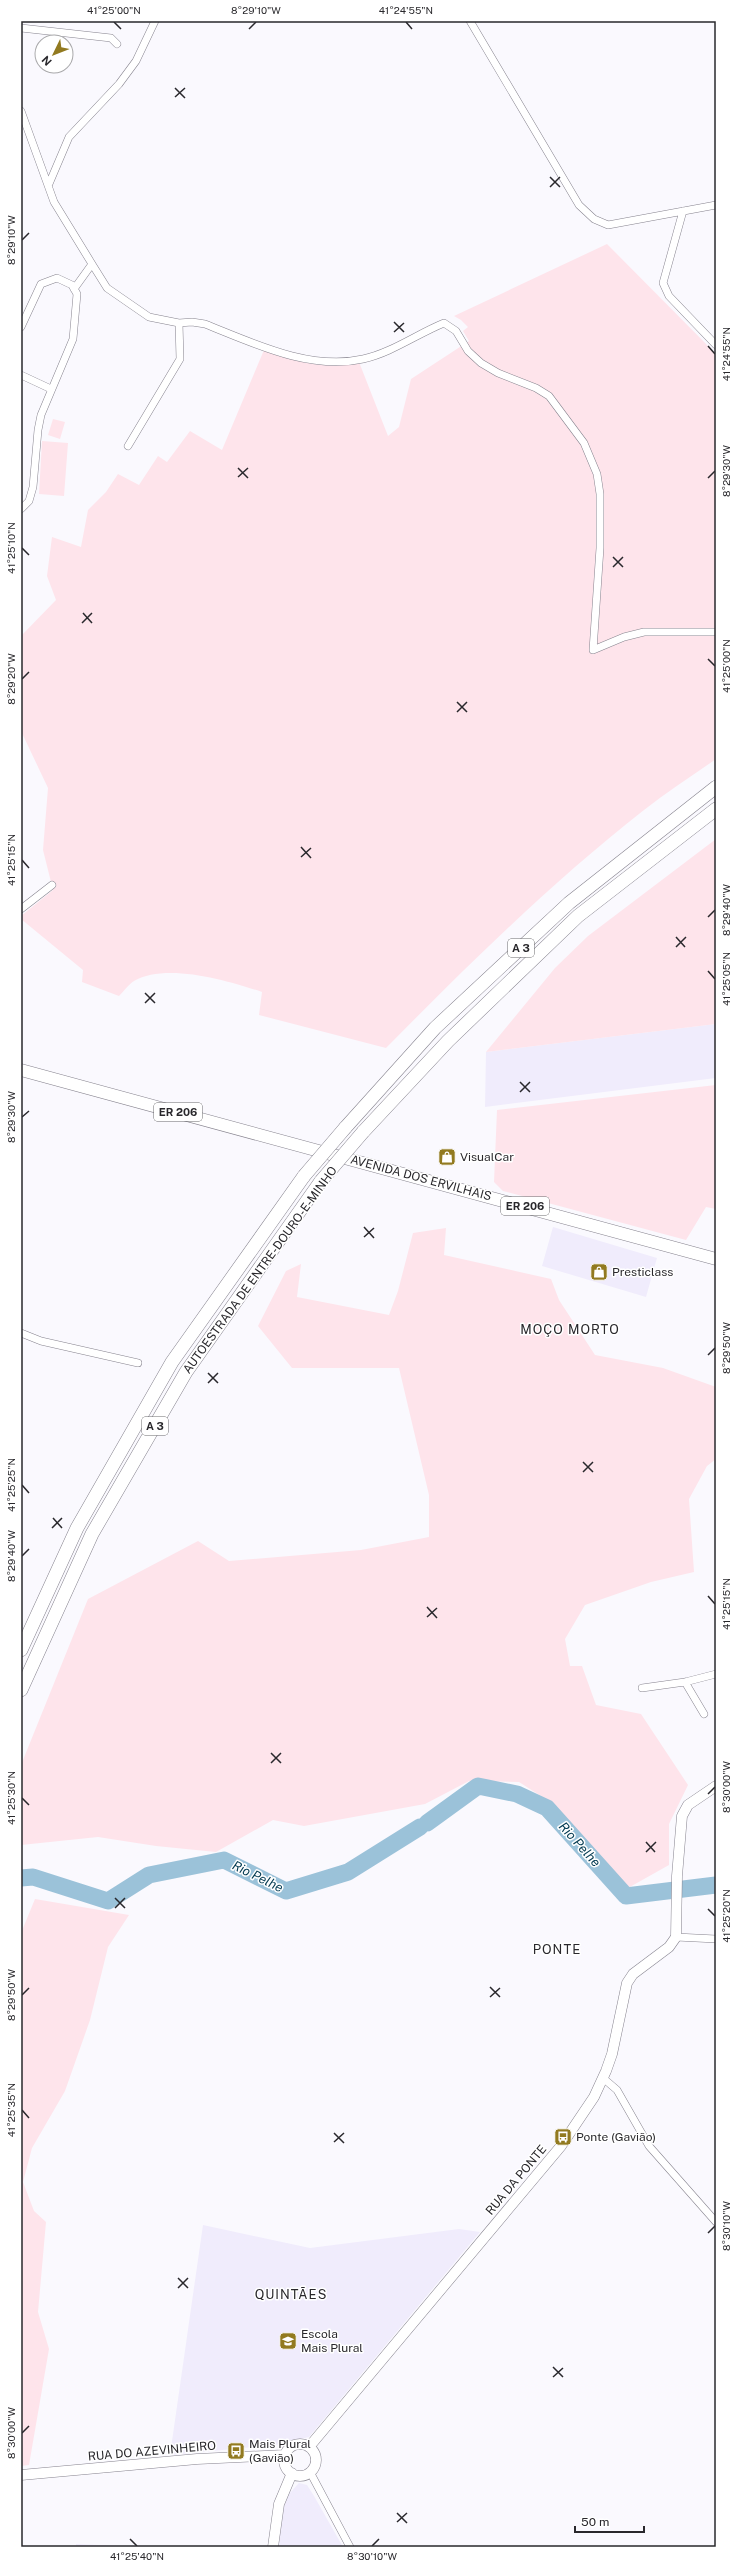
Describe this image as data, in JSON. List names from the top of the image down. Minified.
{"streets":{"highway":["A 3","AUTOESTRADA DE ENTRE-DOURO-E-MINHO"],"main road":["ER 206","AVENIDA DOS ERVILHAIS"],"street":["RUA DA PONTE","RUA DO AZEVINHEIRO"]},"crossings":[["RUA DA PONTE","RUA DO AZEVINHEIRO"]],"districts":["MOÇO MORTO","PONTE","QUINTÃES"],"water":["Rio Pelhe"],"places":{"shop":["VisualCar","Presticlass"],"bus stop":["Ponte (Gavião)","Mais Plural (Gavião)"],"school or university":["Escola Mais Plural"]},"scale_bar":"50 m","north":"bottom left","coordinates":["41°25'00\"N","8°29'10\"W","41°24'55\"N","8°29'30\"W","41°25'10\"N","8°29'20\"W","41°25'15\"N","8°29'40\"W","41°25'05\"N","8°29'50\"W","41°25'25\"N","8°30'00\"W","41°25'30\"N","41°25'20\"N","41°25'35\"N","8°30'10\"W","41°25'40\"N"]}
